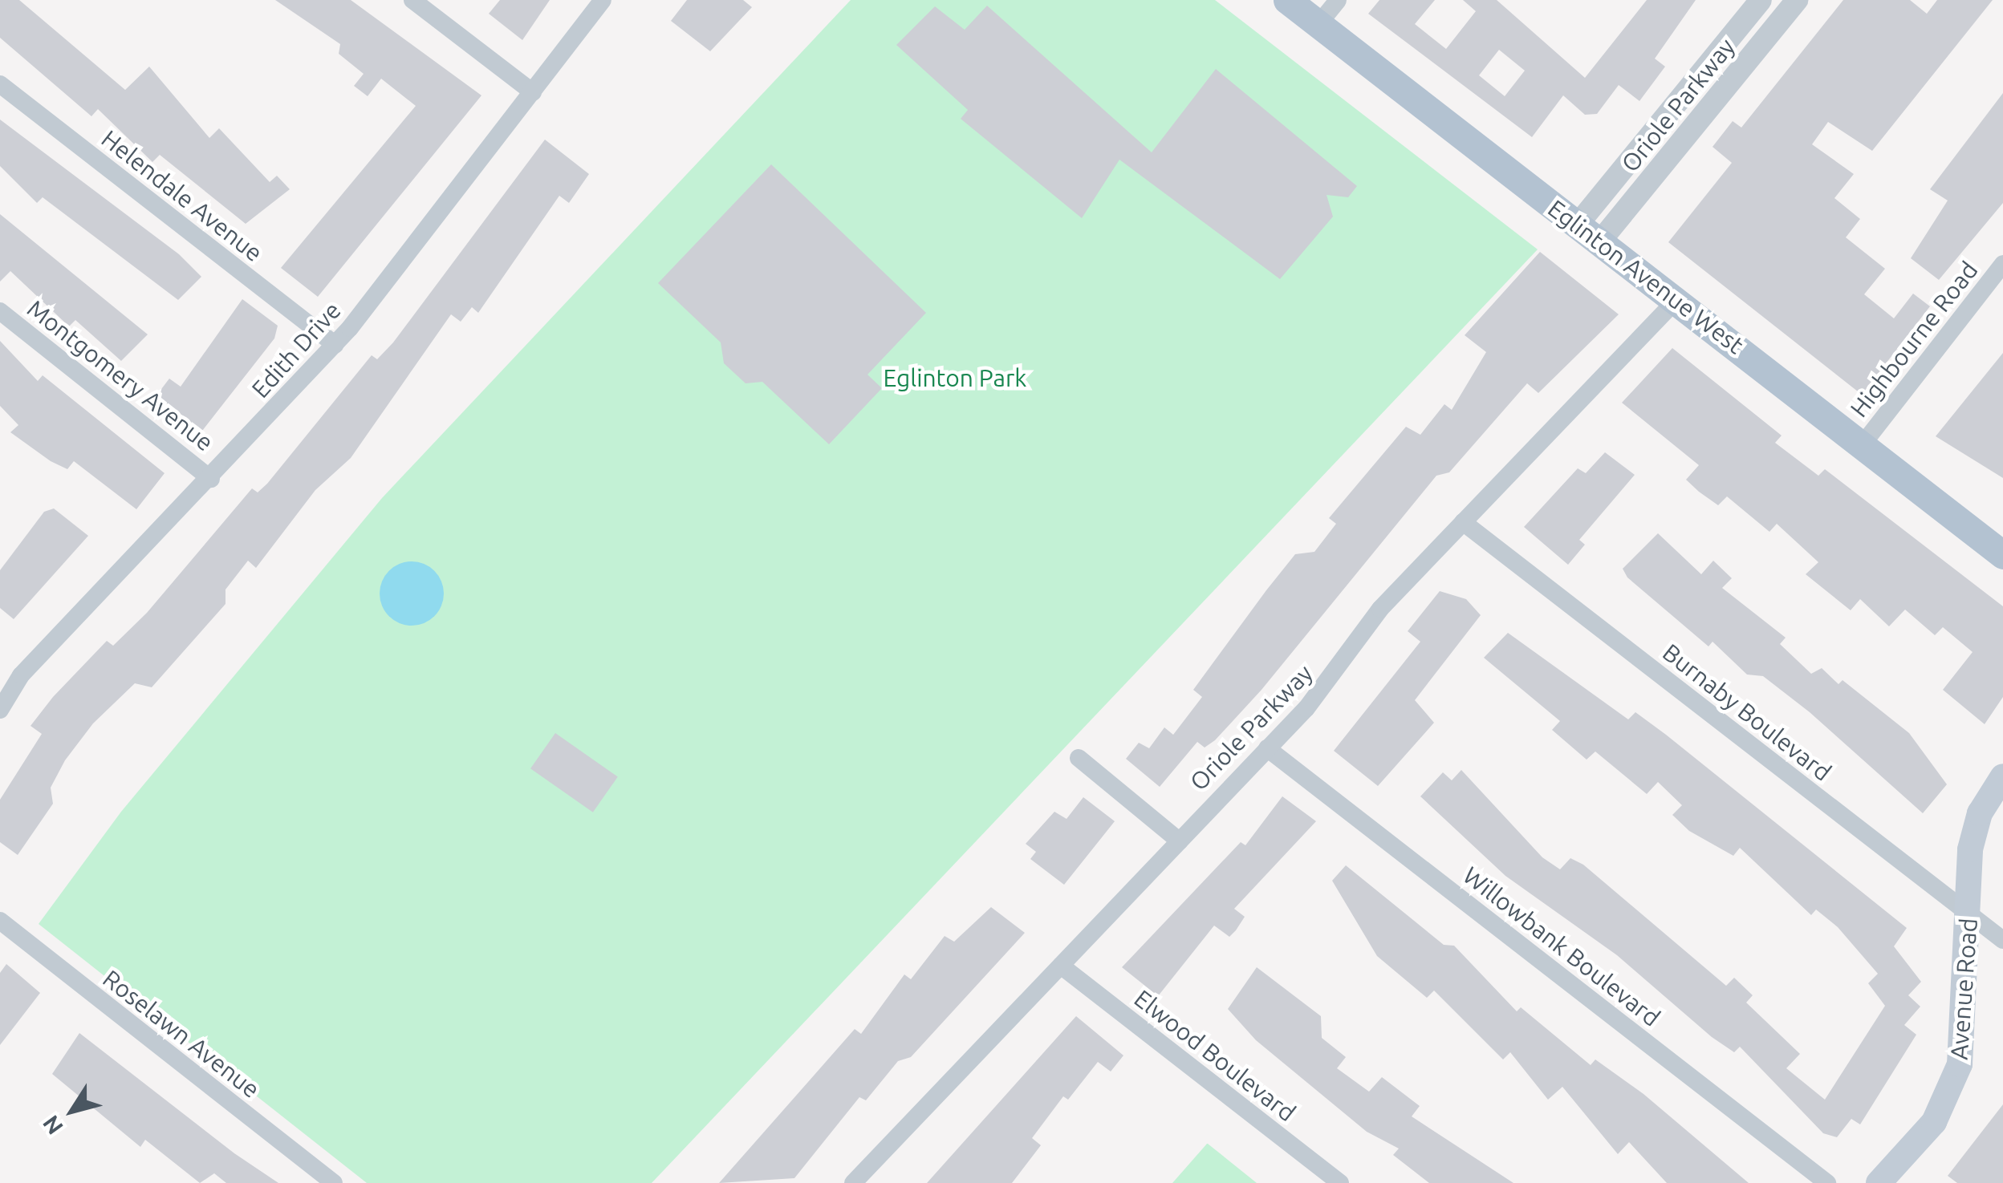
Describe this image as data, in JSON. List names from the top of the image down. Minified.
{"streets":{"main road":["Eglinton Avenue West","Avenue Road"],"street":["Oriole Parkway","Helendale Avenue","Highbourne Road","Edith Drive","Montgomery Avenue","Burnaby Boulevard","Willowbank Boulevard","Roselawn Avenue","Elwood Boulevard"]},"crossings":[["Oriole Parkway","Eglinton Avenue West"],["Oriole Parkway","Burnaby Boulevard"],["Oriole Parkway","Willowbank Boulevard"],["Oriole Parkway","Elwood Boulevard"],["Helendale Avenue","Edith Drive"],["Eglinton Avenue West","Highbourne Road"],["Edith Drive","Montgomery Avenue"],["Burnaby Boulevard","Avenue Road"]],"parks":["Eglinton Park"],"north":"bottom left"}
